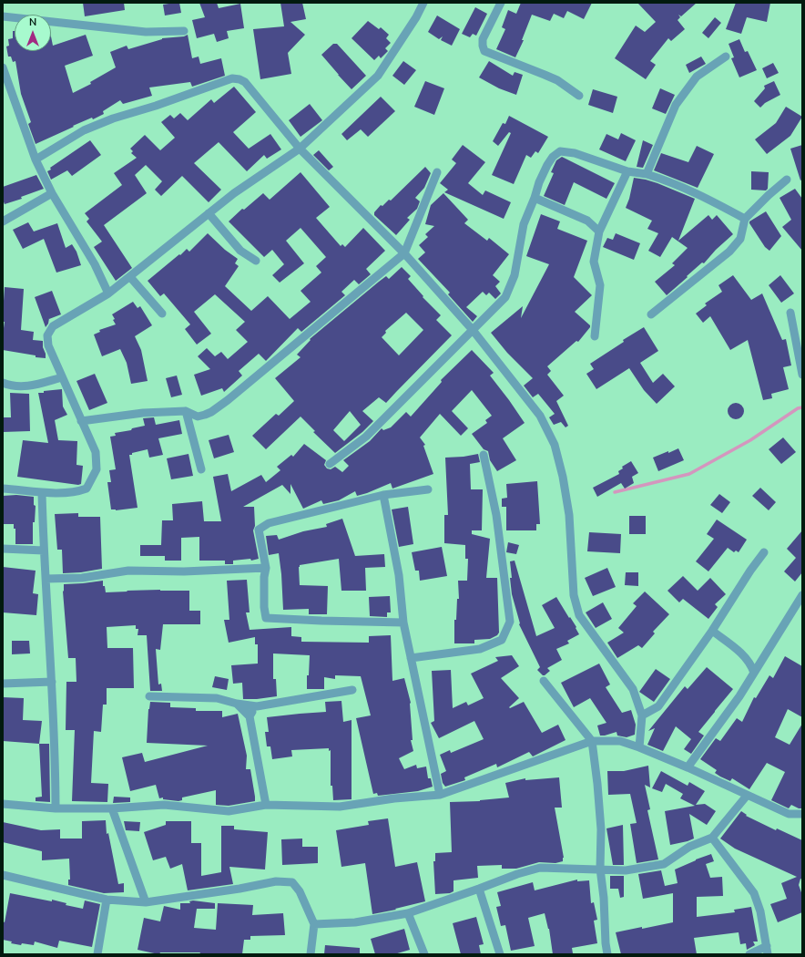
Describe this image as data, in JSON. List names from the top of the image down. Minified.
{"north":"top"}
